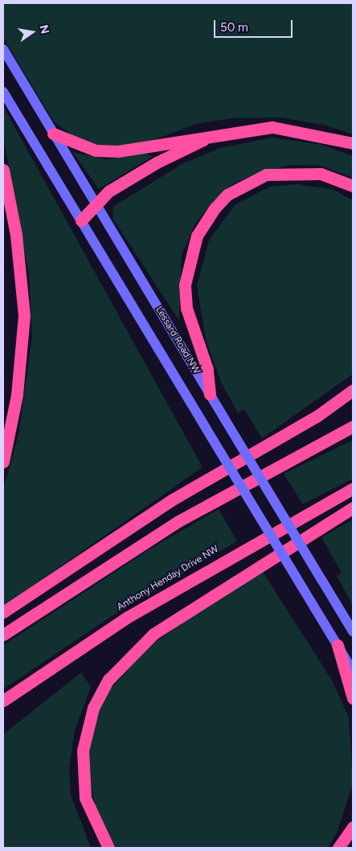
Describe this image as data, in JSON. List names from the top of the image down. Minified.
{"streets":{"highway":["Anthony Henday Drive NW"],"main road":["Lessard Road NW"]},"scale_bar":"50 m","north":"right"}
